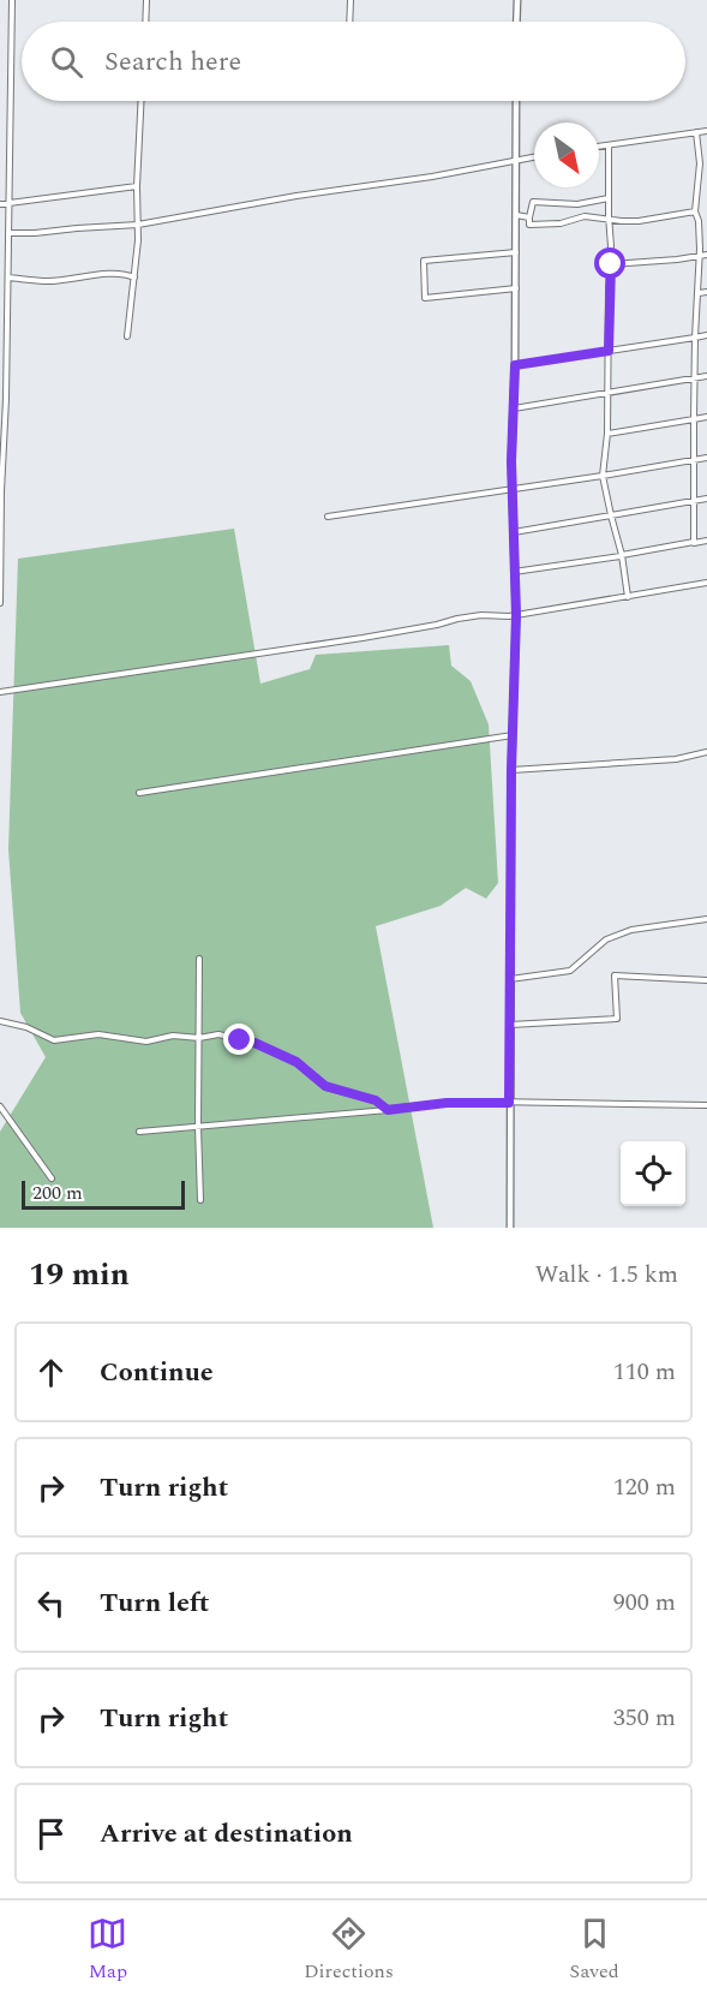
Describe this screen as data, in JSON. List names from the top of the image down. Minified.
{"scale_bar":"200 m","north":"bottom right","page":{"search":"Search here","scale":"200 m","heading":["19 min","Walk · 1.5 km"],"list":[["Continue","110 m"],["Turn right","120 m"],["Turn left","900 m"],["Turn right","350 m"],"Arrive at destination"],"nav":["Map","Directions","Saved"]}}
